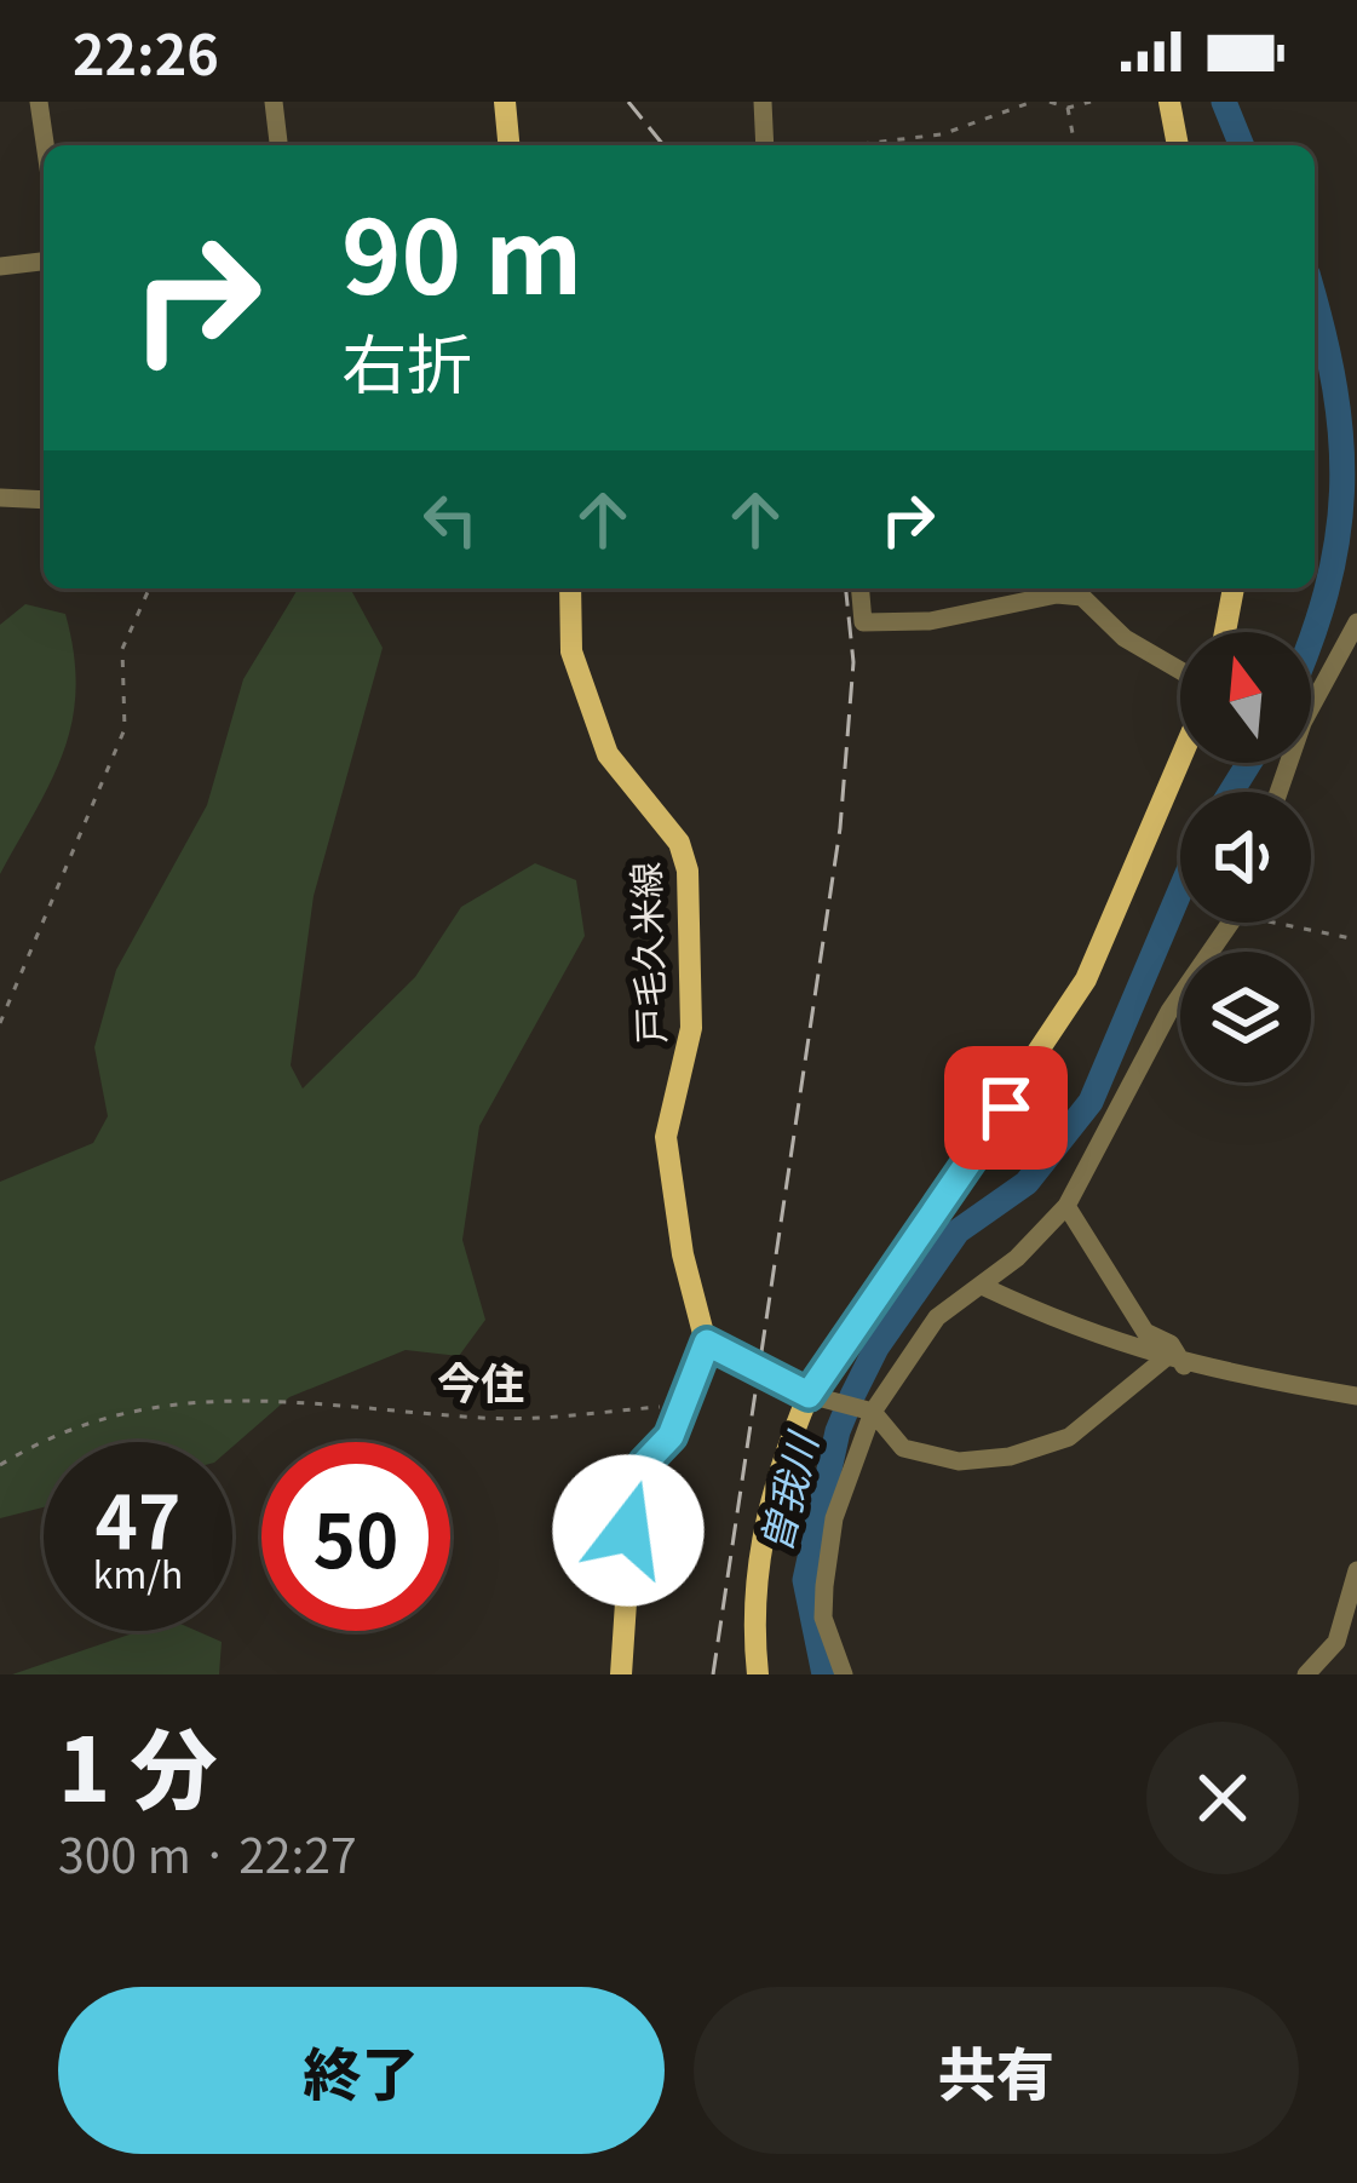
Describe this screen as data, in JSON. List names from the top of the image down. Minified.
{"streets":{"main road":["戸毛久米線"]},"districts":["今住"],"water":["曽我川"],"north":"top","page":{"status":"22:26","turn":["90 m","右折"],"speed":"47 km/h","limit":"50","heading":["1 分","300 m · 22:27"],"buttons":["終了","共有"]}}
